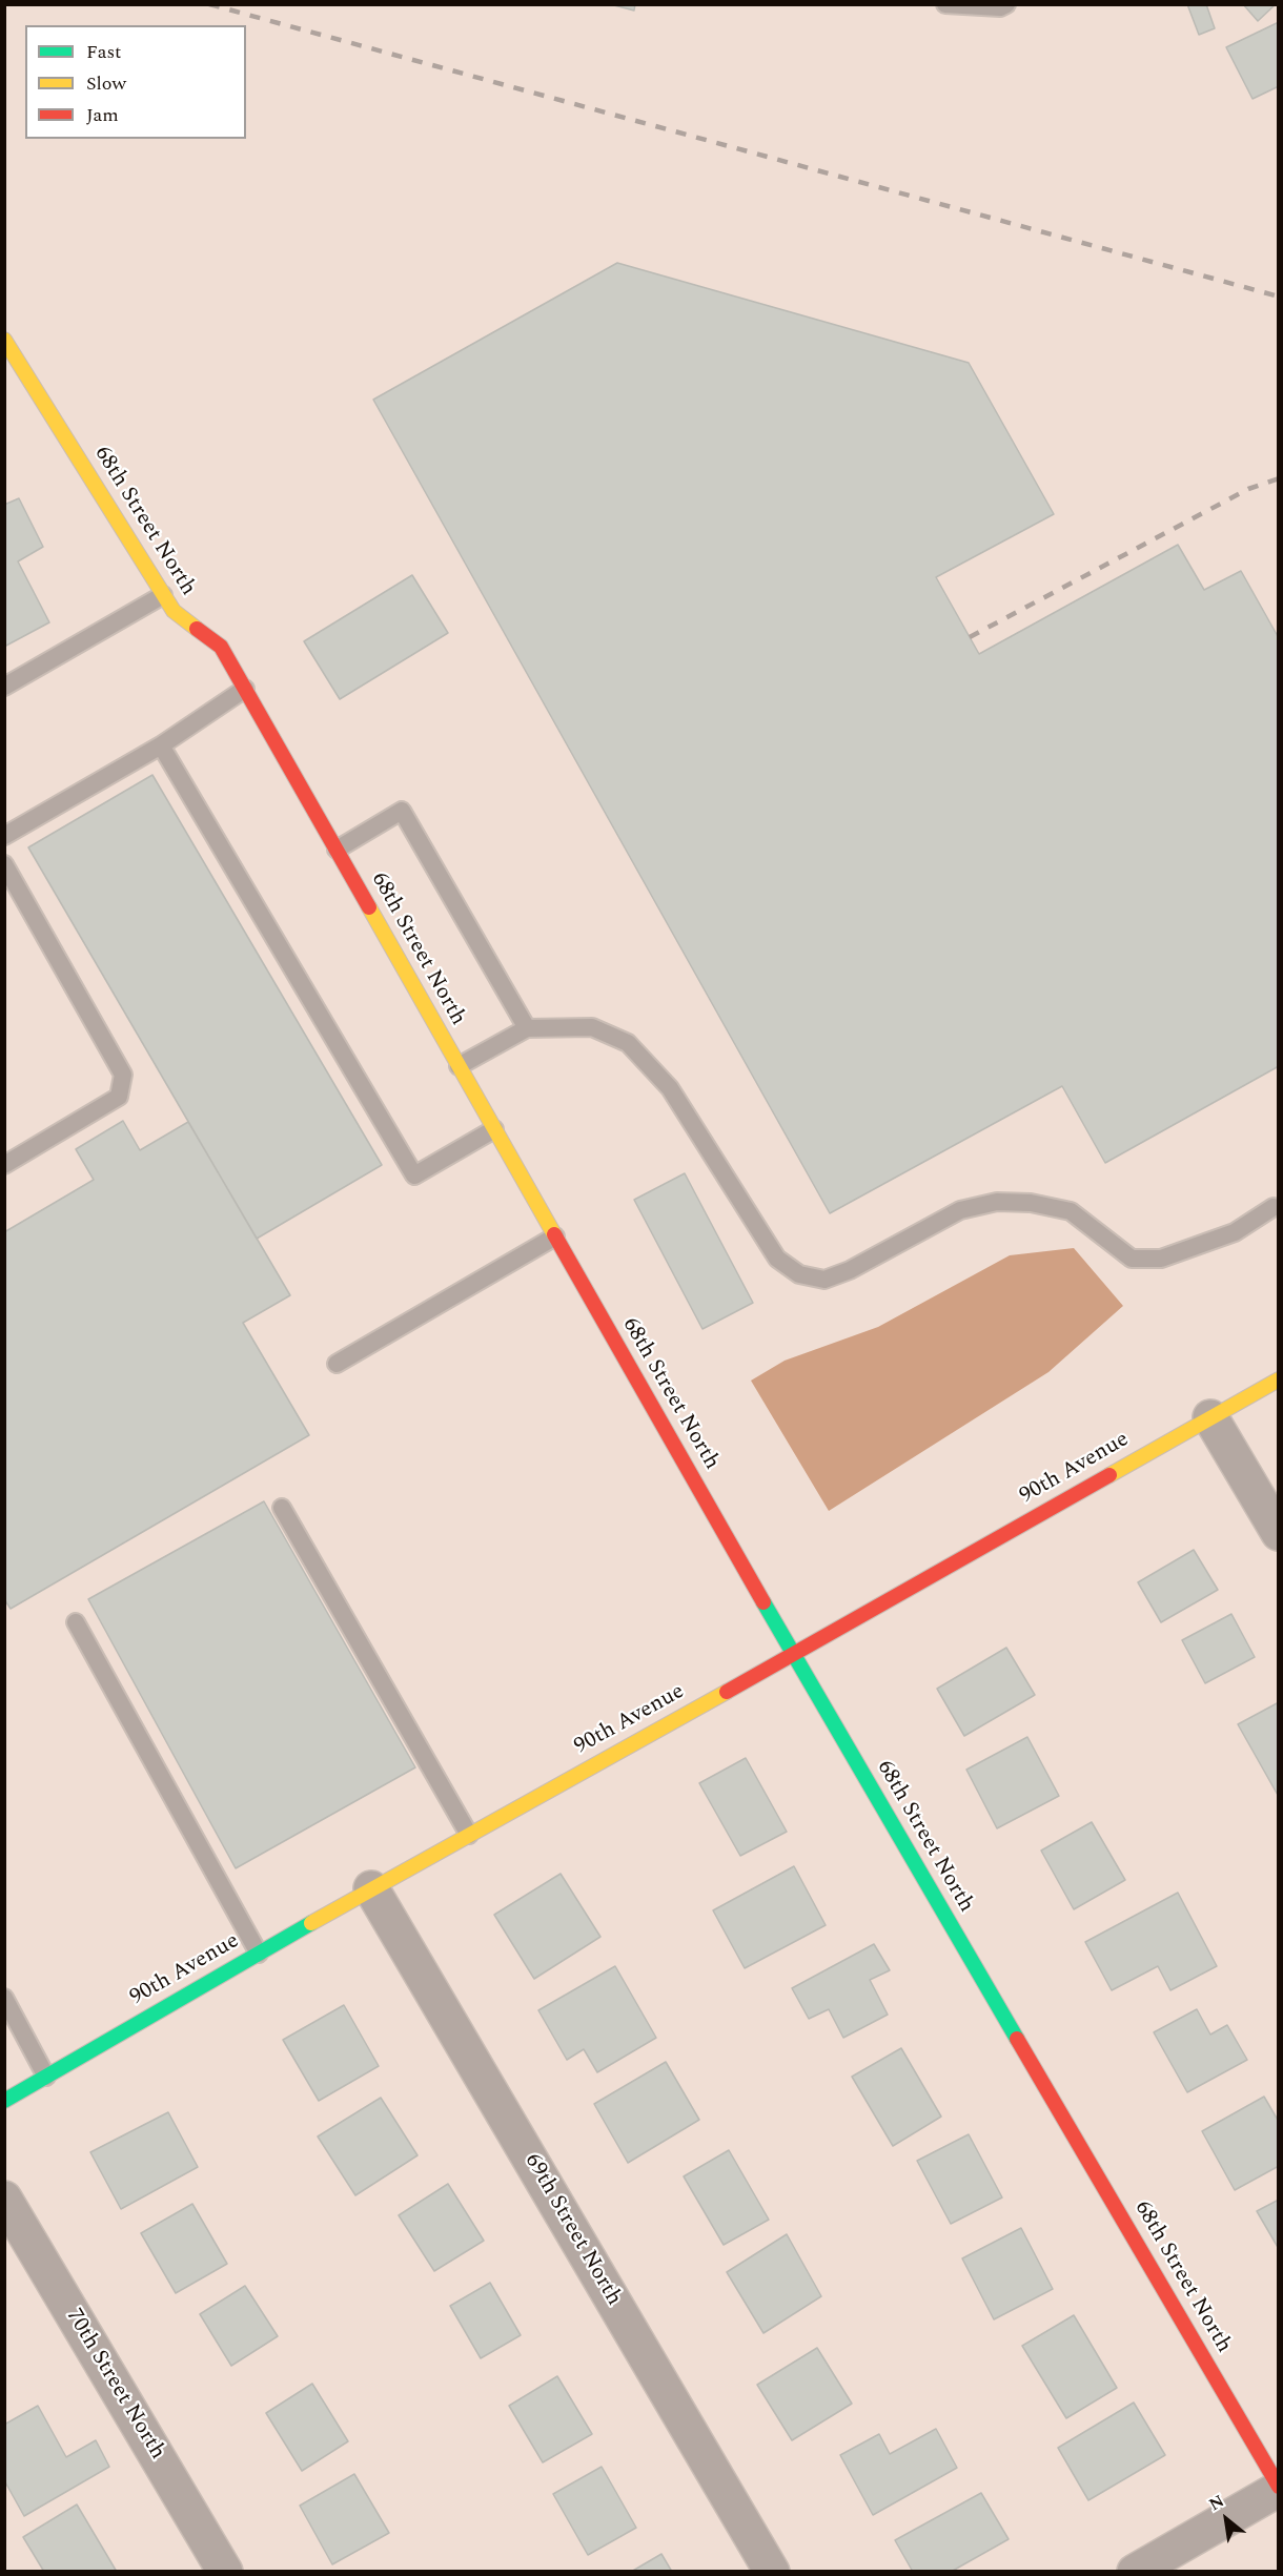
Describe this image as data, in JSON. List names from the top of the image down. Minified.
{"streets":{"street":["68th Street North","90th Avenue","69th Street North","70th Street North"]},"crossings":[["68th Street North","90th Avenue"],["90th Avenue","69th Street North"]],"legend":["Fast","Slow","Jam"],"north":"top left"}
